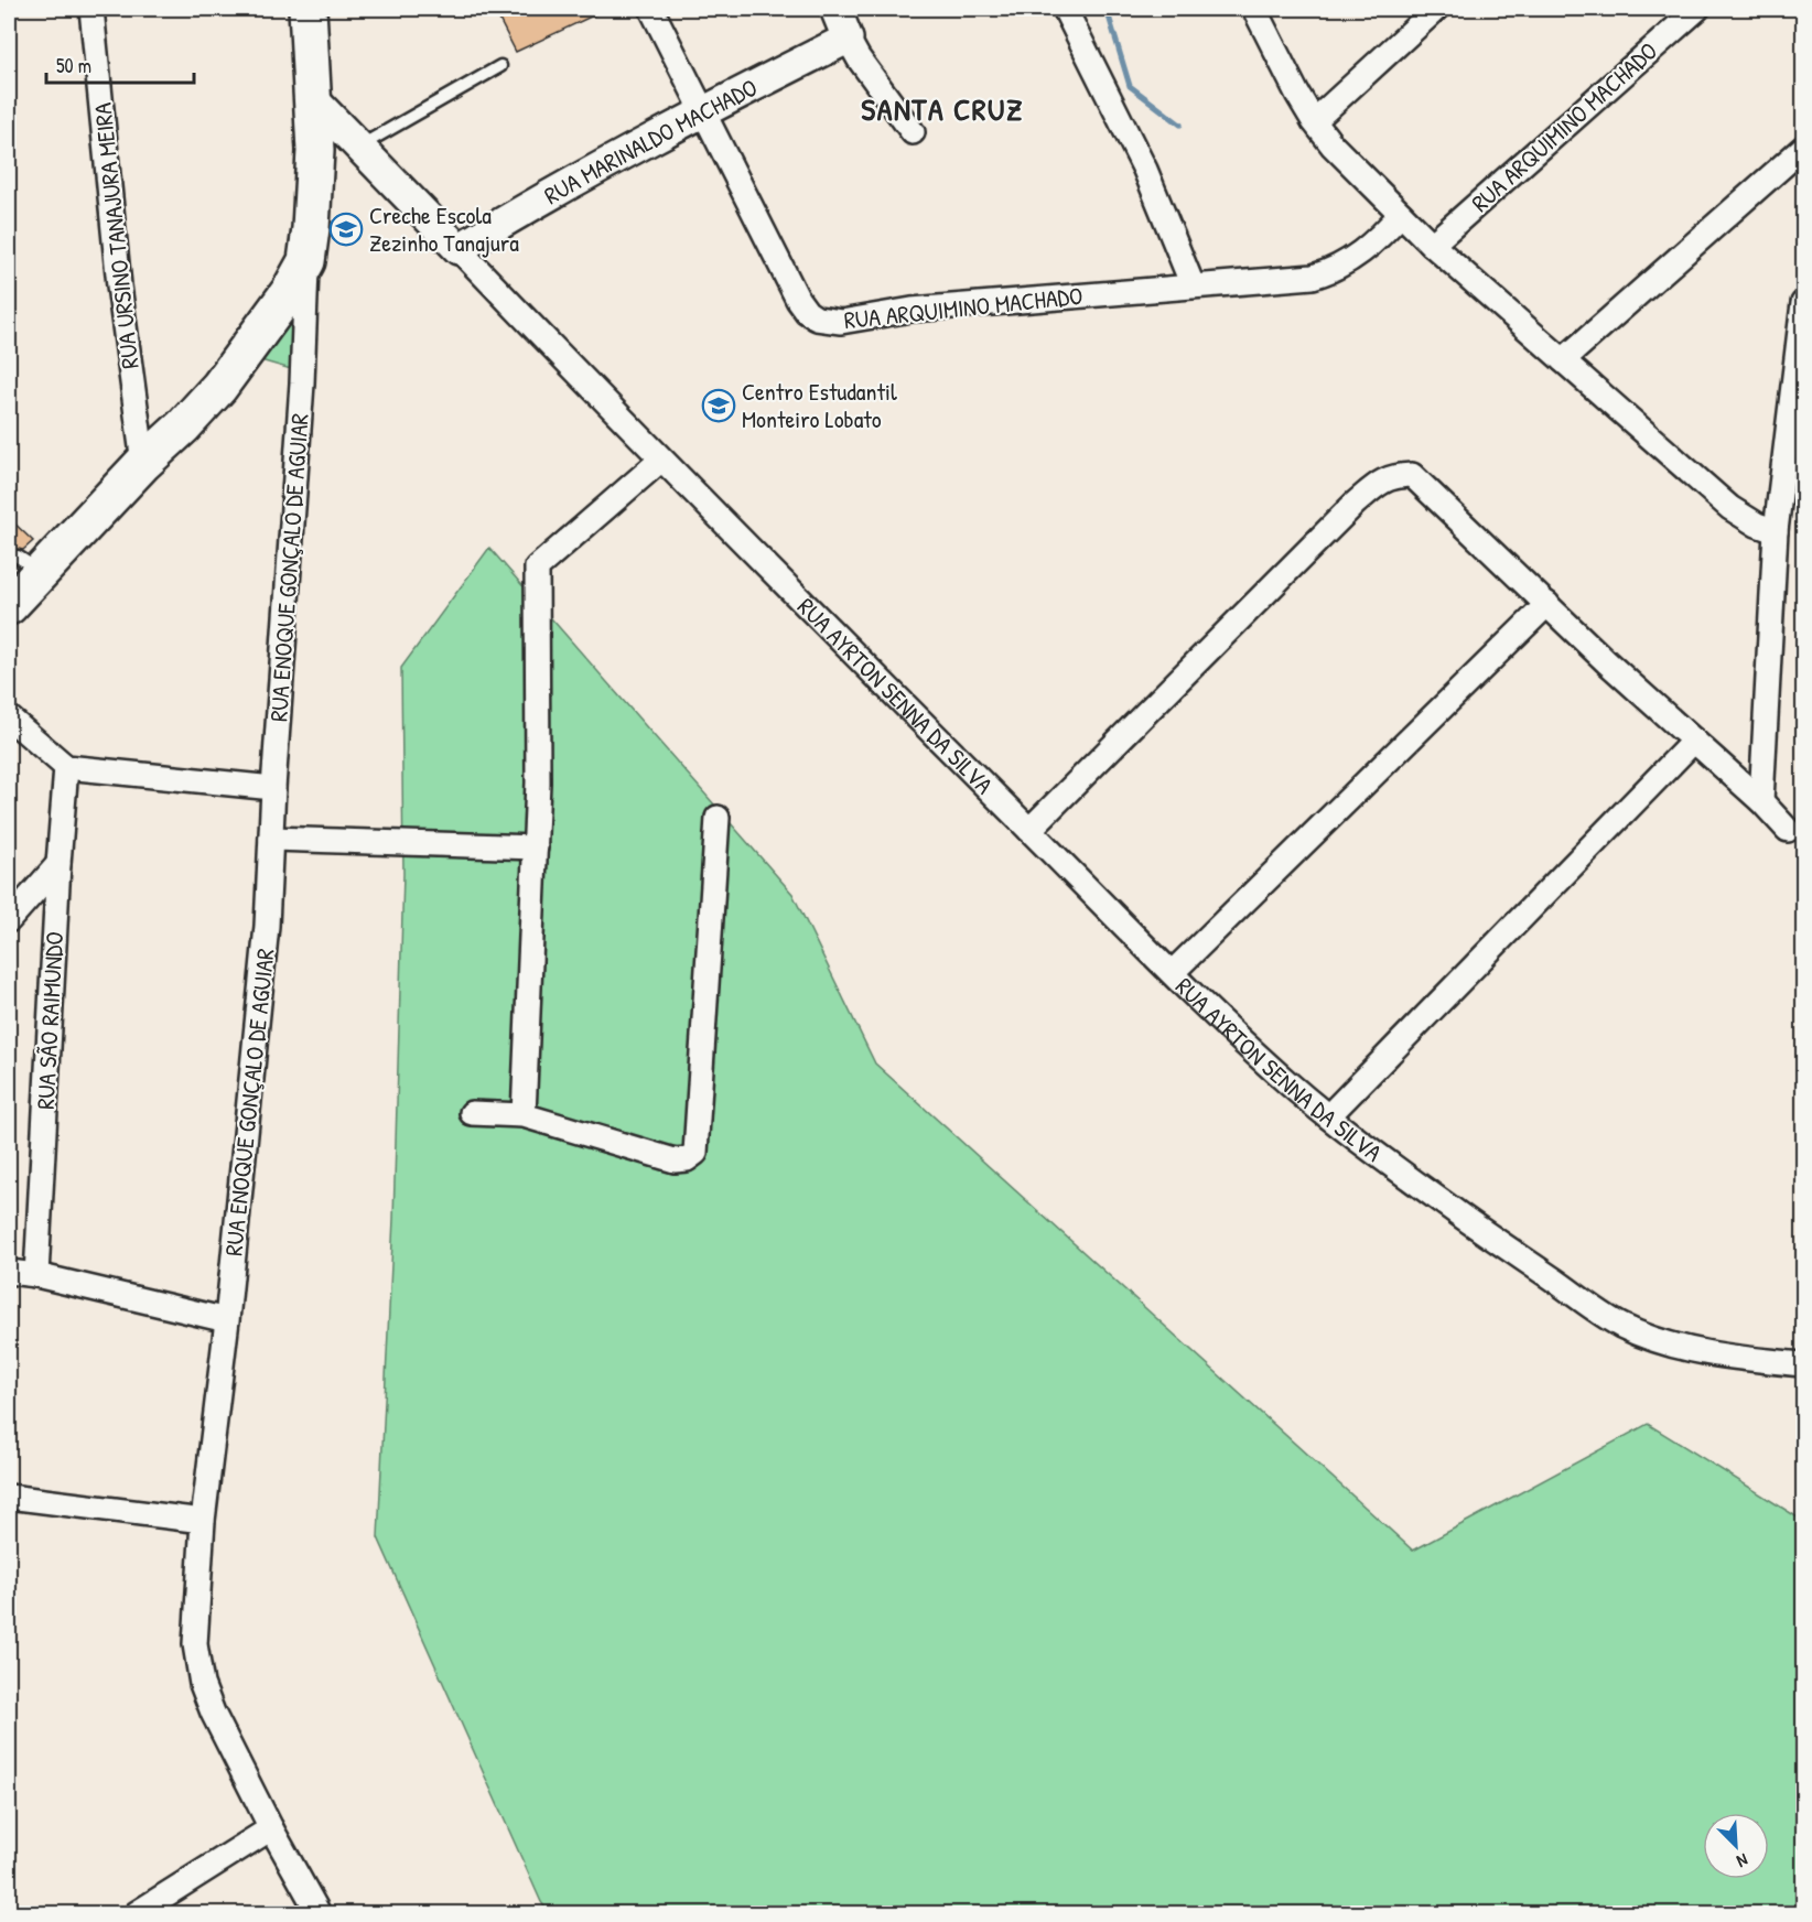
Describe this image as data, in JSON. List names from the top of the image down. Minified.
{"streets":{"street":["RUA ARQUIMINO MACHADO","RUA MARINALDO MACHADO","RUA URSINO TANAJURA MEIRA","RUA ENOQUE GONÇALO DE AGUIAR","RUA AYRTON SENNA DA SILVA","RUA SÃO RAIMUNDO"]},"crossings":[["RUA ARQUIMINO MACHADO","RUA MARINALDO MACHADO"],["RUA MARINALDO MACHADO","RUA AYRTON SENNA DA SILVA"]],"districts":["SANTA CRUZ"],"places":{"school or university":["Creche Escola Zezinho Tanajura","Centro Estudantil Monteiro Lobato"]},"scale_bar":"50 m","north":"bottom right"}
